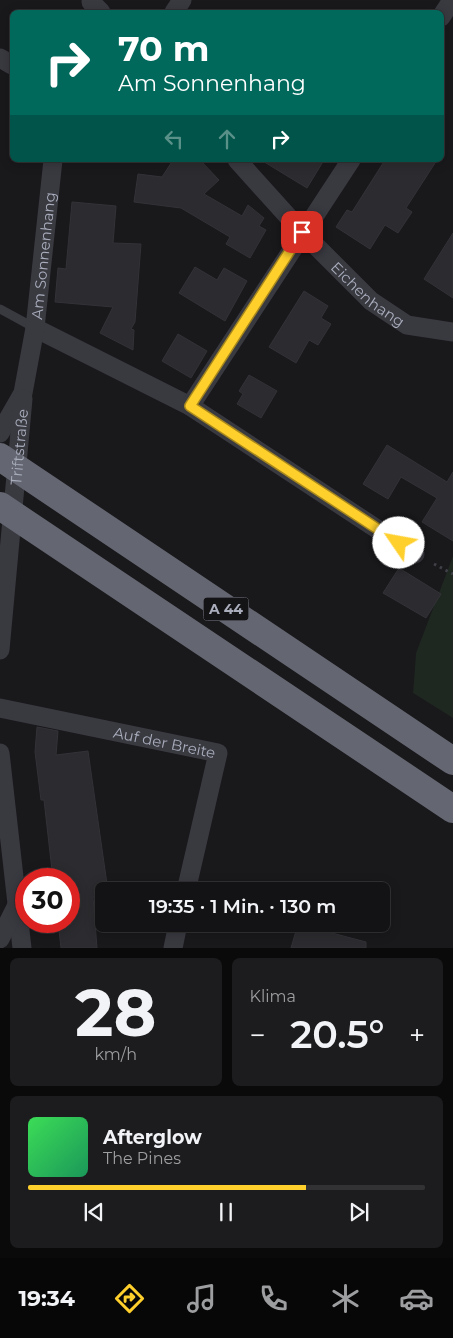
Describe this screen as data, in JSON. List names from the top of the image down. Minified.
{"streets":{"highway":["A 44"],"street":["Am Sonnenhang","Eichenhang","Triftstraße","Auf der Breite"]},"crossings":[["Am Sonnenhang","Triftstraße"],["Triftstraße","A 44"]],"page":{"turn":["70 m","Am Sonnenhang"],"limit":"30","trip":"19:35 · 1 Min. · 130 m","tile":[["28","km/h"],"Klima"],"heat":["−","20.5°","+"],"song":["Afterglow","The Pines"],"tabs":"19:34"}}
